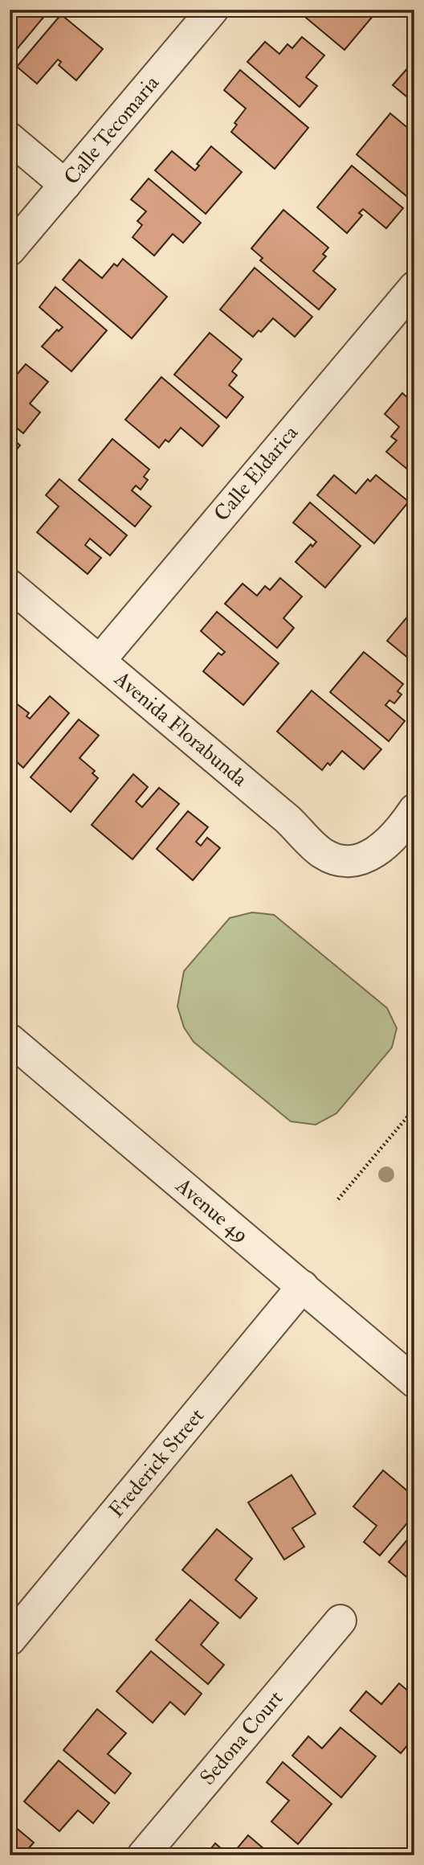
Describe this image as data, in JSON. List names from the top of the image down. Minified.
{"streets":{"street":["Calle Tecomaria","Calle Eldarica","Avenida Florabunda","Avenue 49","Frederick Street","Sedona Court"]},"crossings":[["Calle Eldarica","Avenida Florabunda"],["Avenue 49","Frederick Street"]]}
